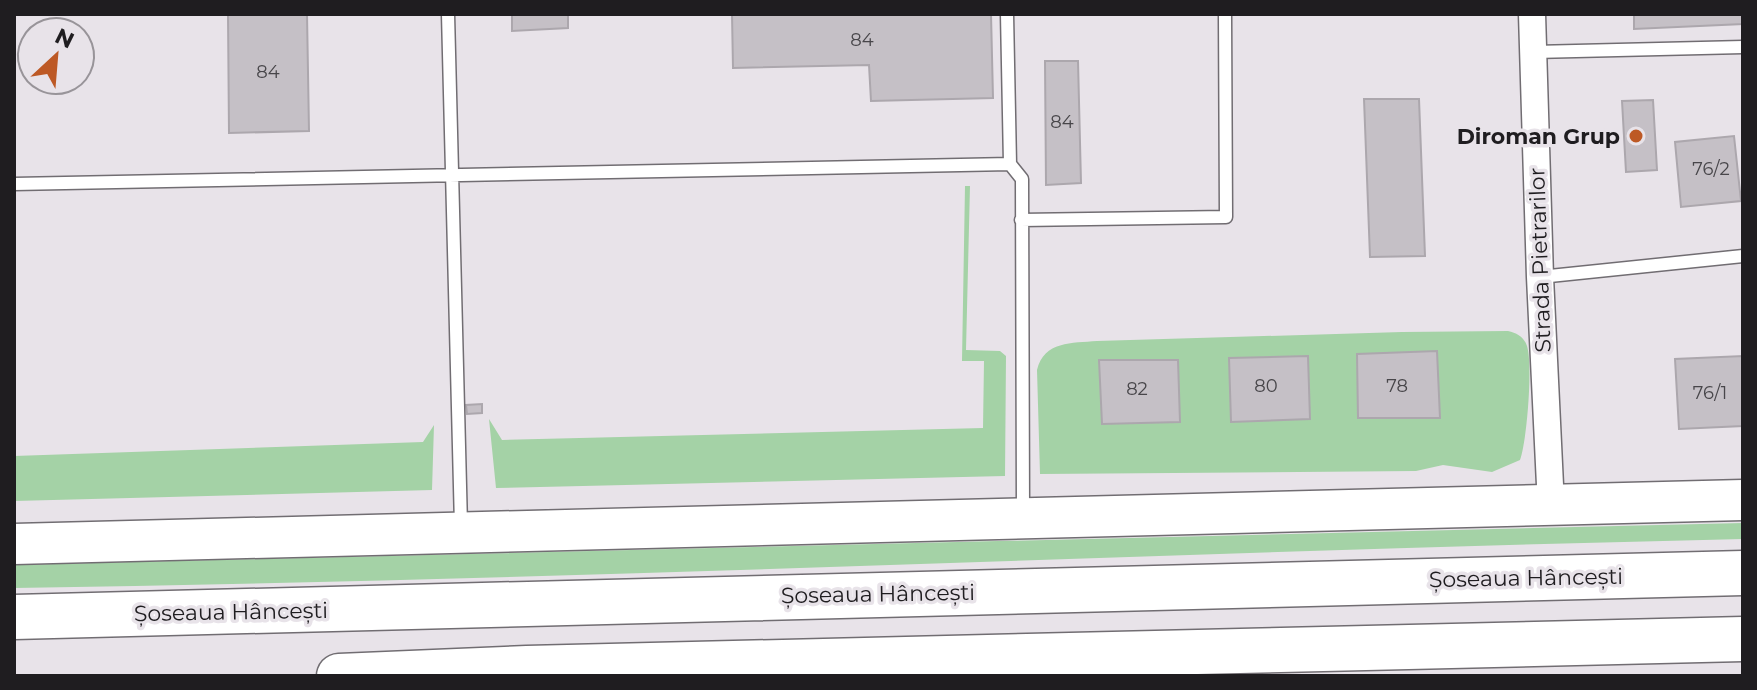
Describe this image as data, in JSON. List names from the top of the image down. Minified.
{"streets":{"highway":["Șoseaua Hâncești"],"street":["Strada Pietrarilor"]},"places":["Diroman Grup"],"house_numbers":["84","84","84","76/2","80","78","82","76/1"],"north":"top right"}
